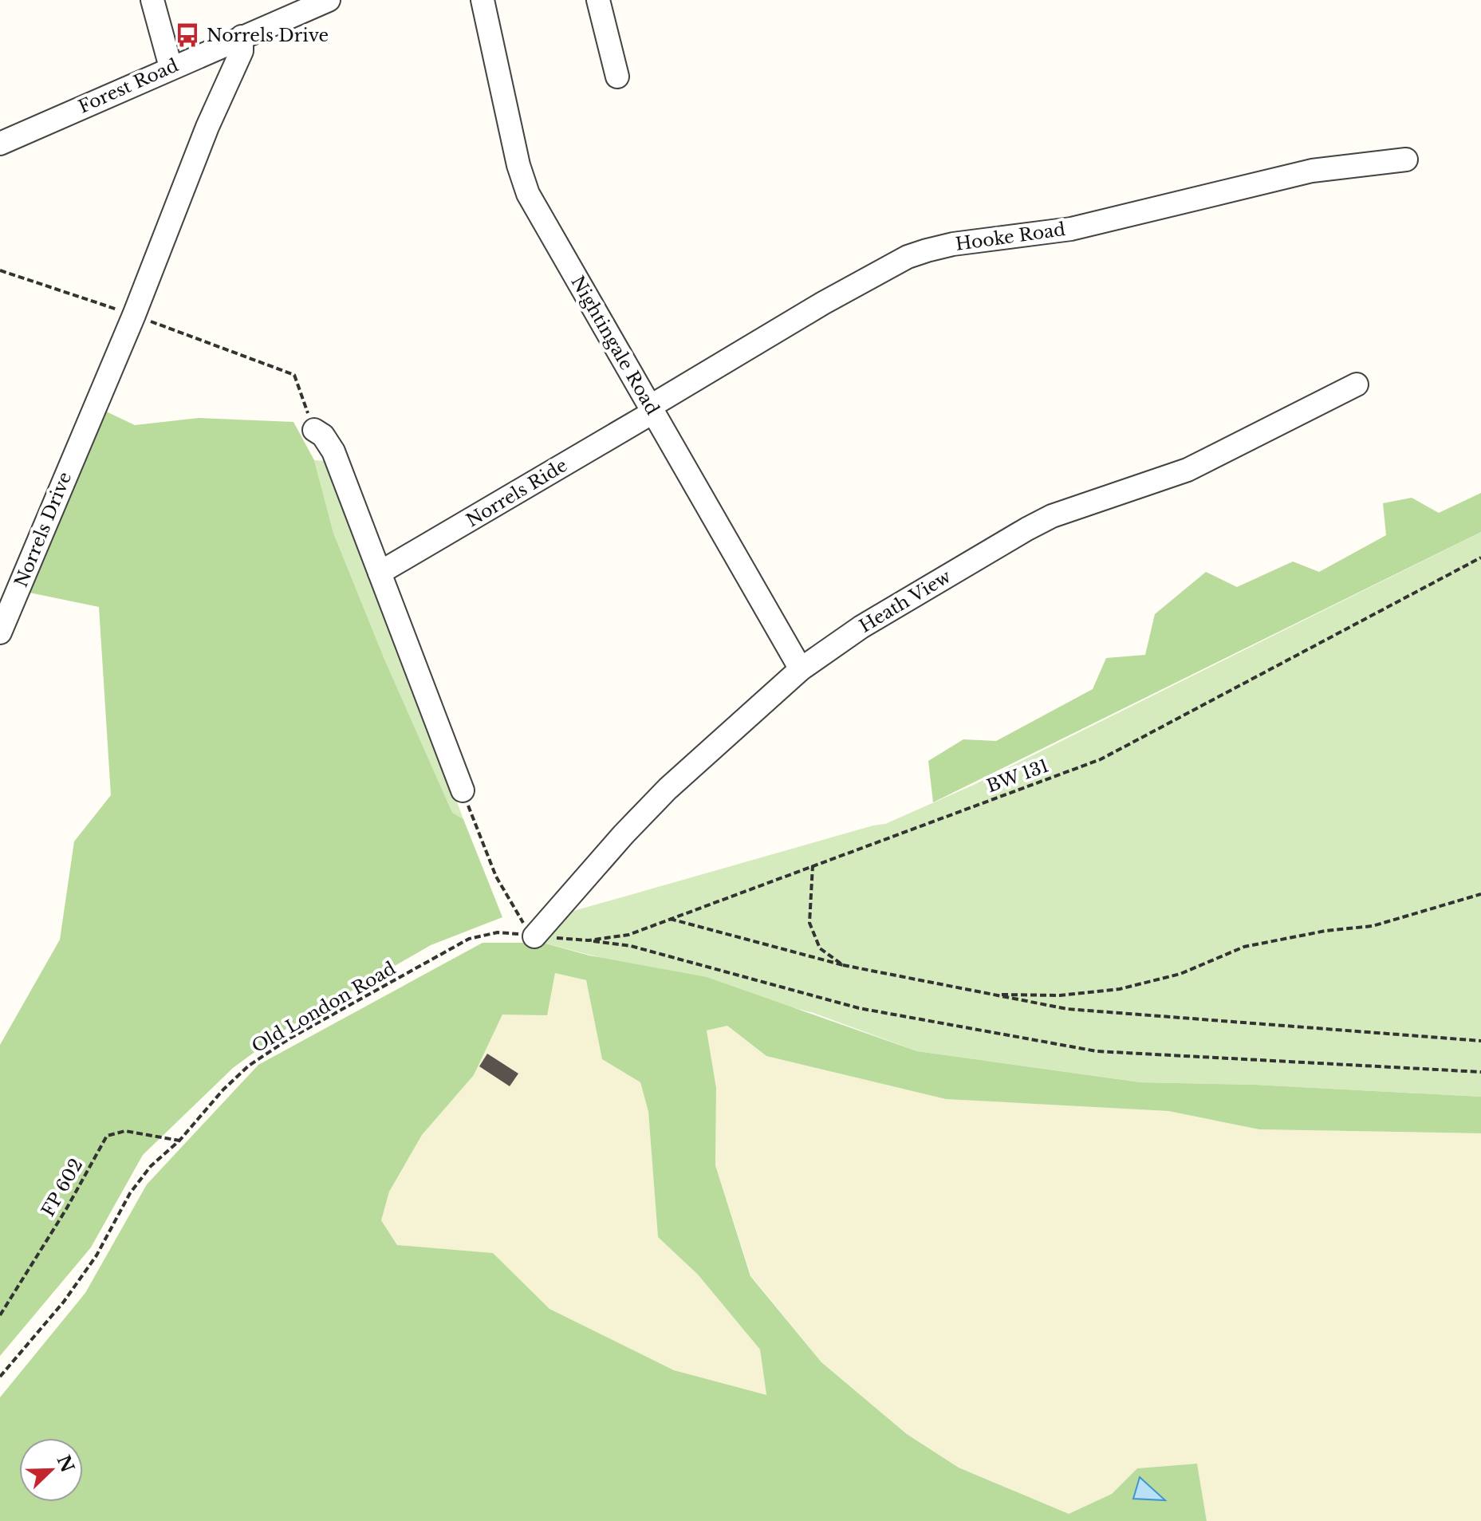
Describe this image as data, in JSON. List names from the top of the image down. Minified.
{"streets":{"street":["Forest Road","Hooke Road","Nightingale Road","Norrels Ride","Norrels Drive","Heath View"],"path":["BW 131","Old London Road","FP 602"]},"crossings":[["Forest Road","Norrels Drive"],["Hooke Road","Nightingale Road"],["Hooke Road","Norrels Ride"],["Nightingale Road","Norrels Ride"],["Nightingale Road","Heath View"],["Heath View","BW 131"],["Heath View","Old London Road"],["BW 131","Old London Road"],["Old London Road","FP 602"]],"places":{"bus stop":["Norrels Drive"]},"north":"top right"}
